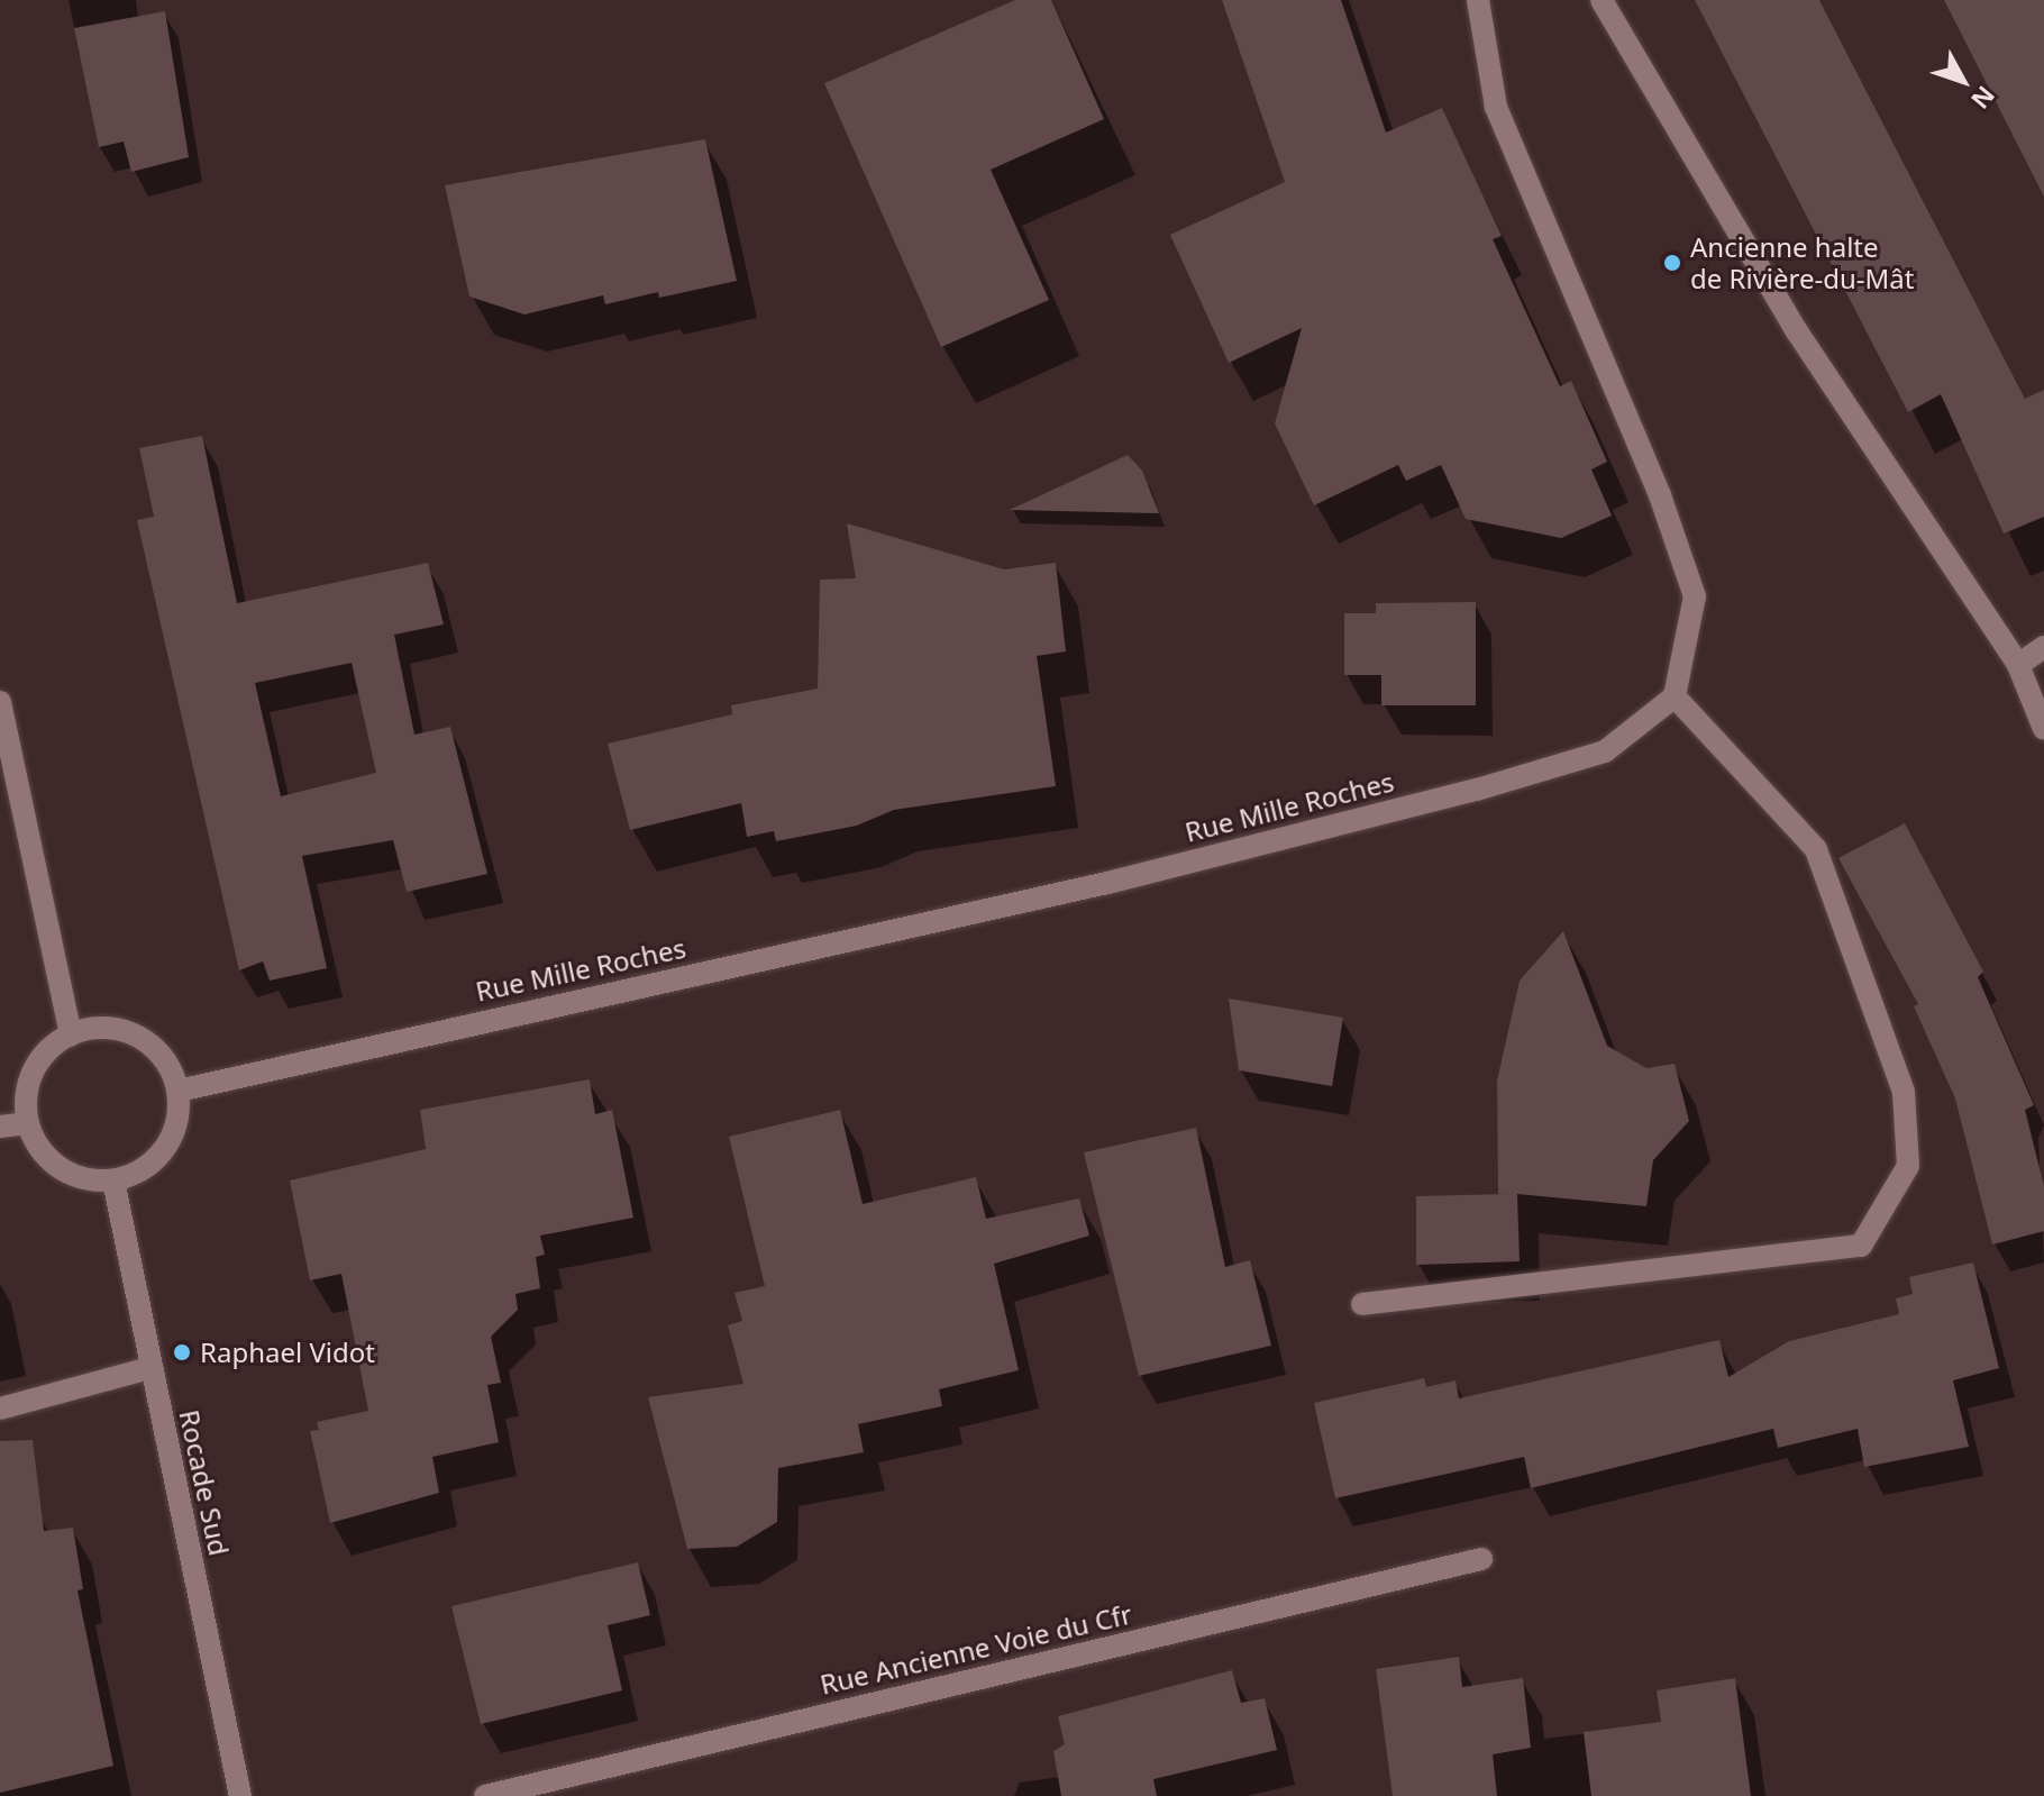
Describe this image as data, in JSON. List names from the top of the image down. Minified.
{"streets":{"street":["Rue Mille Roches","Rocade Sud","Rue Ancienne Voie du Cfr"]},"crossings":[["Rue Mille Roches","Rocade Sud"]],"places":["Ancienne halte de Rivière-du-Mât","Raphael Vidot"],"north":"bottom right"}
